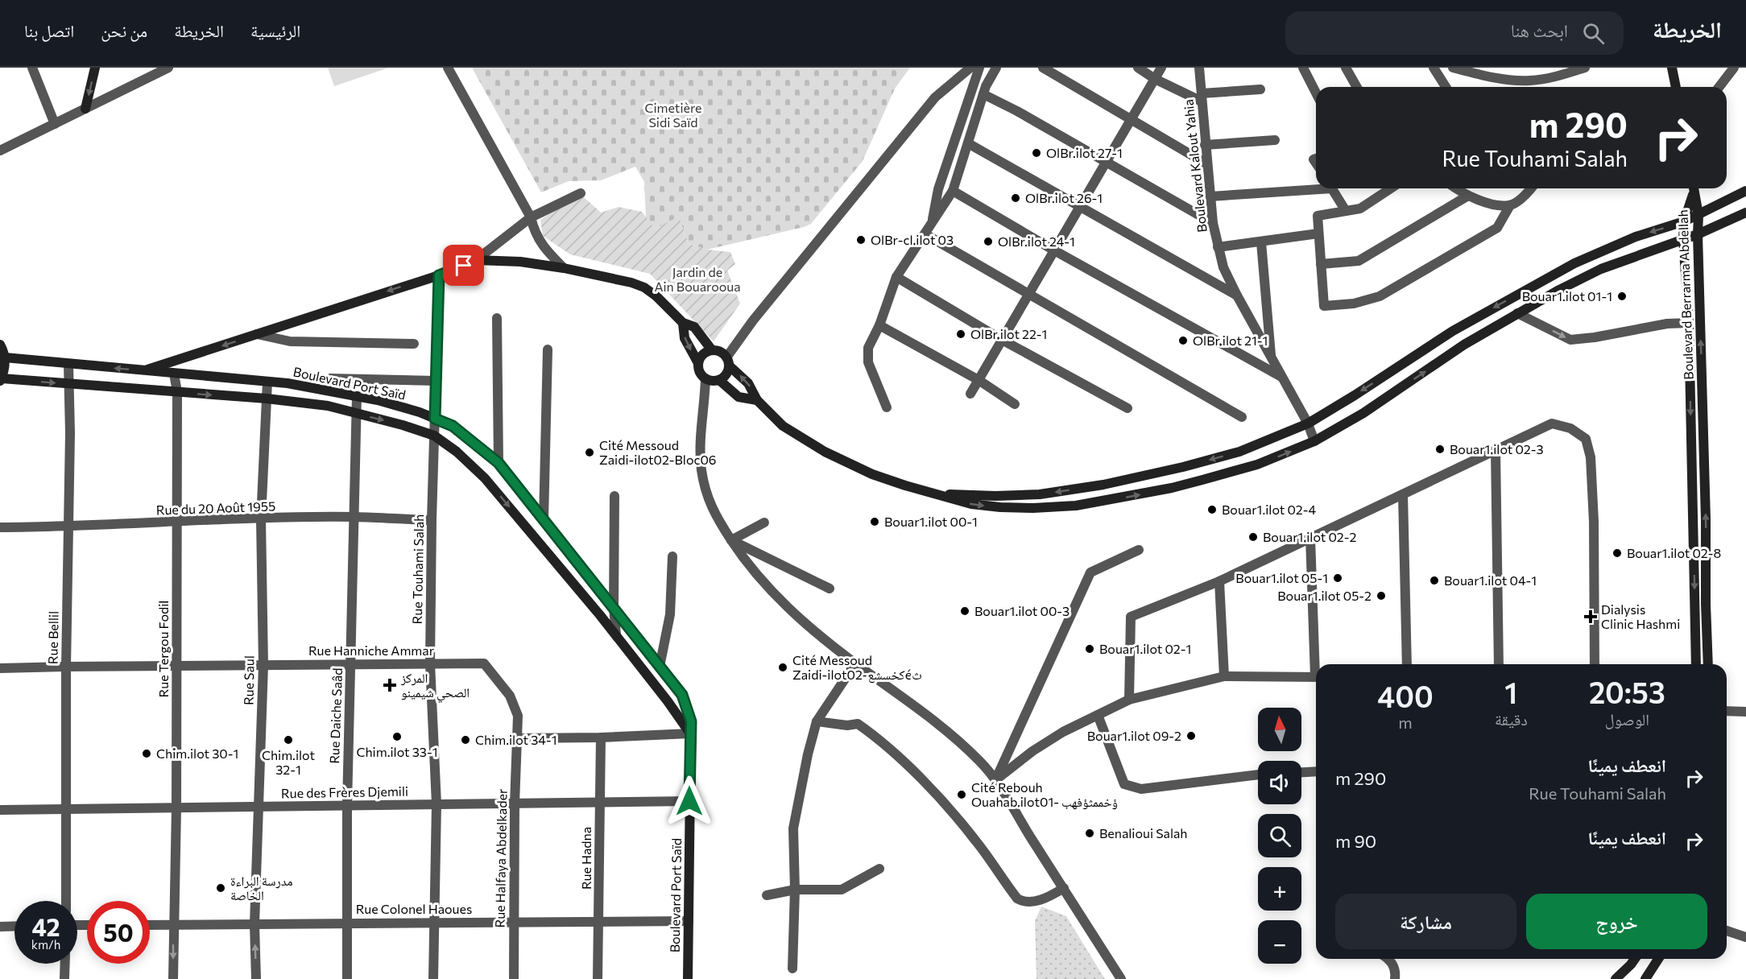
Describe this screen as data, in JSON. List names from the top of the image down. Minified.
{"streets":{"main road":["Boulevard Berrarma Abdellah","Boulevard Port Saïd"],"street":["Boulevard Kalout Yahia","Rue du 20 Août 1955","Rue Touhami Salah","Rue Bellil","Rue Tergou Fodil","Rue Hanniche Ammar","Rue Saul","Rue Daiche Saâd","Rue des Frères Djemili","Rue Halfaya Abdelkader","Rue Hadna","Rue Colonel Haoues"]},"crossings":[["Boulevard Port Saïd","Rue Touhami Salah"],["Boulevard Port Saïd","Rue Bellil"],["Boulevard Port Saïd","Rue Tergou Fodil"],["Boulevard Port Saïd","Rue Saul"],["Boulevard Port Saïd","Rue Daiche Saâd"],["Boulevard Port Saïd","Rue des Frères Djemili"],["Boulevard Port Saïd","Rue Colonel Haoues"],["Rue du 20 Août 1955","Rue Touhami Salah"],["Rue du 20 Août 1955","Rue Bellil"],["Rue du 20 Août 1955","Rue Tergou Fodil"],["Rue du 20 Août 1955","Rue Saul"],["Rue du 20 Août 1955","Rue Daiche Saâd"],["Rue Touhami Salah","Rue Hanniche Ammar"],["Rue Touhami Salah","Rue des Frères Djemili"],["Rue Touhami Salah","Rue Colonel Haoues"],["Rue Bellil","Rue Hanniche Ammar"],["Rue Bellil","Rue des Frères Djemili"],["Rue Tergou Fodil","Rue Hanniche Ammar"],["Rue Tergou Fodil","Rue des Frères Djemili"],["Rue Tergou Fodil","Rue Colonel Haoues"],["Rue Hanniche Ammar","Rue Saul"],["Rue Hanniche Ammar","Rue Daiche Saâd"],["Rue Hanniche Ammar","Rue Halfaya Abdelkader"],["Rue Saul","Rue des Frères Djemili"],["Rue Saul","Rue Colonel Haoues"],["Rue Daiche Saâd","Rue des Frères Djemili"],["Rue Daiche Saâd","Rue Colonel Haoues"],["Rue des Frères Djemili","Rue Halfaya Abdelkader"],["Rue des Frères Djemili","Rue Hadna"],["Rue Halfaya Abdelkader","Rue Colonel Haoues"],["Rue Hadna","Rue Colonel Haoues"]],"parks":["Cimetière Sidi Saïd","Jardin de Ain Bouarooua"],"places":{"other":["OlBr.ilot 27-1","OlBr.ilot 26-1","OlBr-cl.ilot 03","OlBr.ilot 24-1","Bouar1.ilot 01-1","OlBr.ilot 22-1","OlBr.ilot 21-1","Bouar1.ilot 02-3","Cité Messoud Zaidi-ilot02-Bloc06","Bouar1.ilot 02-4","Bouar1.ilot 00-1","Bouar1.ilot 02-2","Bouar1.ilot 02-8","Bouar1.ilot 05-1","Bouar1.ilot 04-1","Bouar1.ilot 05-2","Bouar1.ilot 00-3","Bouar1.ilot 02-1","Cité Messoud Zaidi-ilot02-كخسشعéث","Bouar1.ilot 09-2","Chim.ilot 33-1","Chim.ilot 32-1","Chim.ilot 34-1","Chim.ilot 30-1","Cité Rebouh Ouahab.ilot01- ؤخممثؤفهب","Benalioui Salah","مدرسة البراءة الخاصة"],"health":["Dialysis Clinic Hashmi","المركز الصحي شيمينو"]},"north":"top","page":{"header":"الخريطة","search":"ابحث هنا","nav":["الرئيسية","الخريطة","من نحن","اتصل بنا"],"turn":["290 m","Rue Touhami Salah"],"eta":["20:53","الوصول","1","دقيقة","400","m"],"map_buttons":["+","−"],"list":[{"name":"انعطف يمينًا","note":"Rue Touhami Salah","value":"290 m"},{"name":"انعطف يمينًا","value":"90 m"}],"buttons":["خروج","مشاركة"],"speed":"42 km/h","limit":"50"}}
